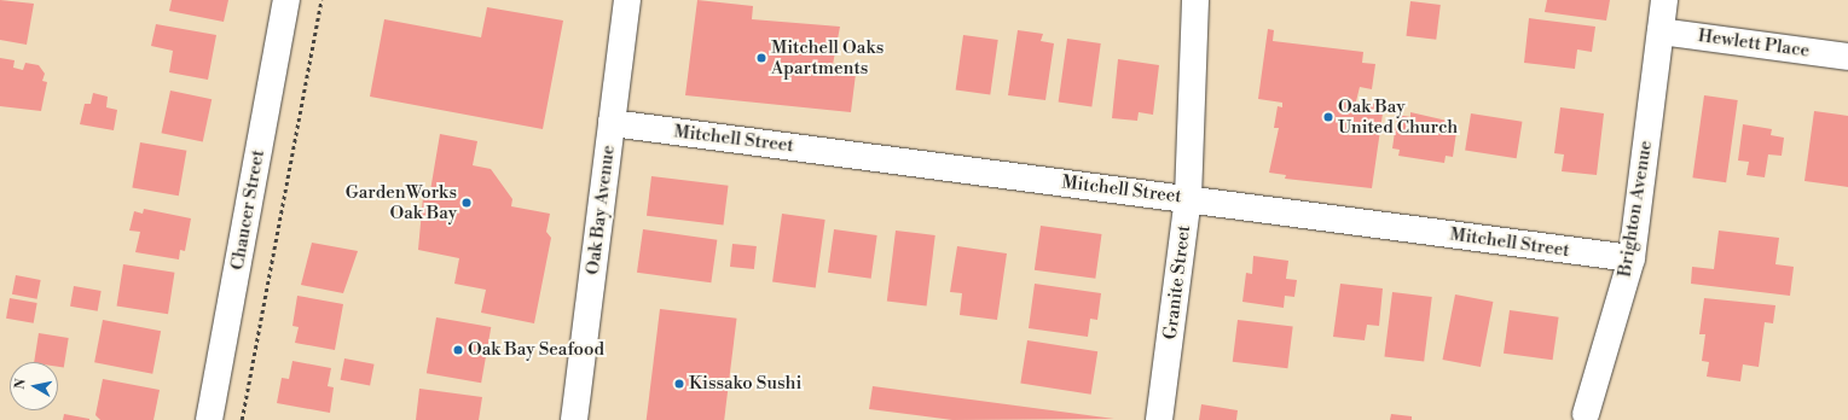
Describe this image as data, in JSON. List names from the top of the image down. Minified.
{"streets":{"street":["Hewlett Place","Mitchell Street","Brighton Avenue","Chaucer Street","Oak Bay Avenue","Granite Street"]},"crossings":[["Hewlett Place","Brighton Avenue"],["Mitchell Street","Brighton Avenue"],["Mitchell Street","Oak Bay Avenue"],["Mitchell Street","Granite Street"]],"places":["Mitchell Oaks Apartments","Oak Bay United Church","GardenWorks Oak Bay","Oak Bay Seafood","Kissako Sushi"],"north":"left"}
